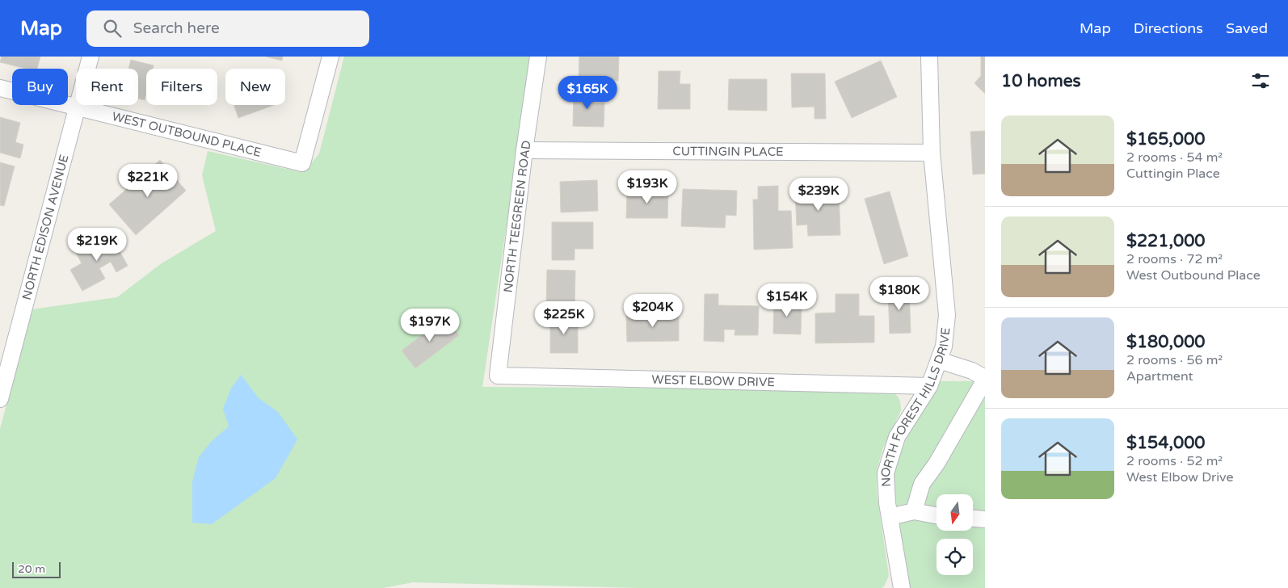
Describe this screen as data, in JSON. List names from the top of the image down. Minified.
{"streets":{"street":["WEST OUTBOUND PLACE","CUTTINGIN PLACE","NORTH TEEGREEN ROAD","NORTH EDISON AVENUE","WEST ELBOW DRIVE","NORTH FOREST HILLS DRIVE"]},"crossings":[["WEST OUTBOUND PLACE","NORTH EDISON AVENUE"],["CUTTINGIN PLACE","NORTH TEEGREEN ROAD"],["CUTTINGIN PLACE","NORTH FOREST HILLS DRIVE"],["NORTH TEEGREEN ROAD","WEST ELBOW DRIVE"],["WEST ELBOW DRIVE","NORTH FOREST HILLS DRIVE"]],"scale_bar":"20 m","north":"bottom","page":{"header":"Map","search":"Search here","nav":["Map","Directions","Saved"],"heading":"10 homes","chip":["Buy","Rent","Filters","New"],"price":["$165K","$221K","$193K","$239K","$219K","$180K","$154K","$204K","$225K","$197K"],"list":[{"name":"$165,000","note":"2 rooms · 54 m² · Cuttingin Place"},{"name":"$221,000","note":"2 rooms · 72 m² · West Outbound Place"},{"name":"$180,000","note":"2 rooms · 56 m² · Apartment"},{"name":"$154,000","note":"2 rooms · 52 m² · West Elbow Drive"}],"scale":"20 m"}}
